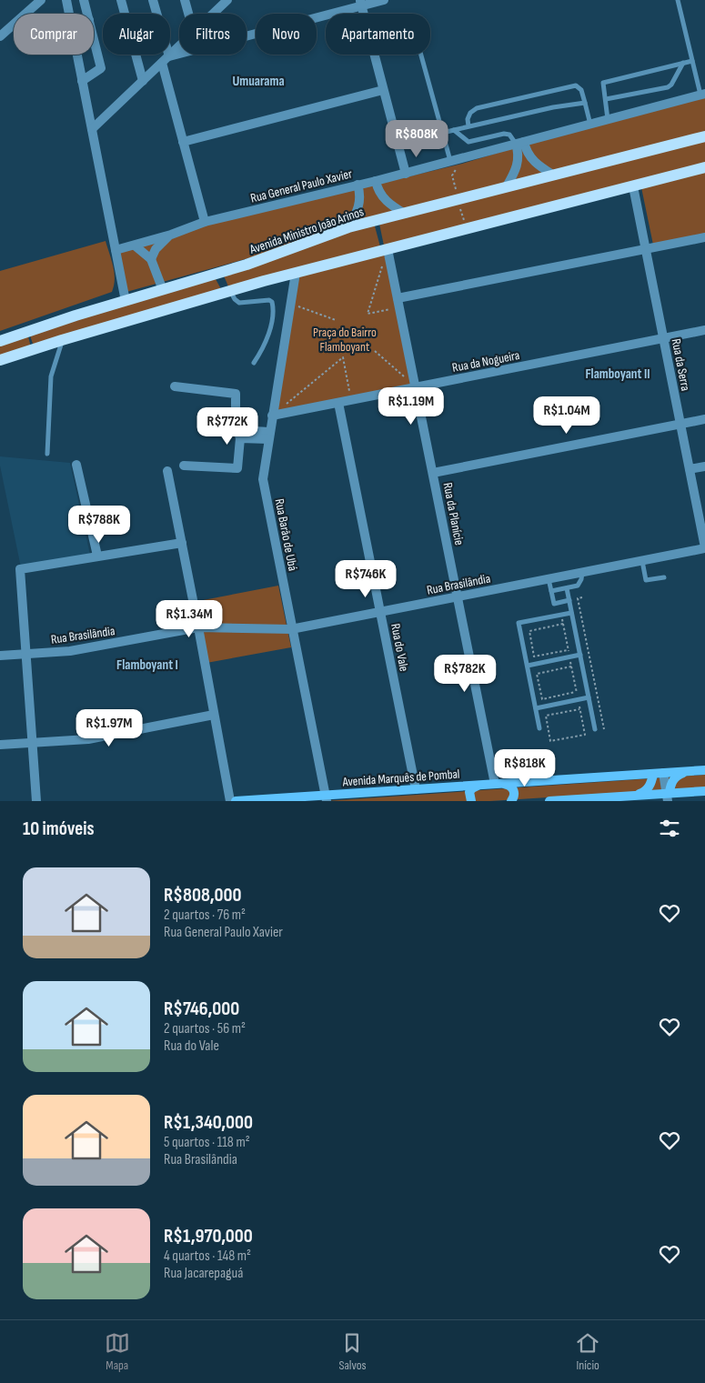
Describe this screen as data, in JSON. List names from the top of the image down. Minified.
{"streets":{"main road":["Avenida Ministro João Arinos","Avenida Marquês de Pombal"],"street":["Rua General Paulo Xavier","Rua da Nogueira","Rua da Serra","Rua da Planície","Rua Barão de Ubá","Rua Brasilândia","Rua do Vale"]},"crossings":[["Rua da Nogueira","Rua da Serra"],["Rua da Nogueira","Rua da Planície"],["Rua da Nogueira","Rua Barão de Ubá"],["Rua da Nogueira","Rua do Vale"],["Rua da Serra","Rua Brasilândia"],["Rua da Planície","Rua Brasilândia"],["Rua da Planície","Avenida Marquês de Pombal"],["Rua Barão de Ubá","Rua Brasilândia"],["Rua Barão de Ubá","Avenida Marquês de Pombal"],["Rua Brasilândia","Rua do Vale"],["Rua do Vale","Avenida Marquês de Pombal"]],"districts":["Umuarama","Flamboyant II","Flamboyant I"],"parks":["Praça do Bairro Flamboyant"],"page":{"chip":["Comprar","Alugar","Filtros","Novo","Apartamento"],"price":["R$808K","R$1.19M","R$1.04M","R$772K","R$788K","R$746K","R$1.34M","R$782K","R$1.97M","R$818K"],"heading":"10 imóveis","list":[{"name":"R$808,000","note":"2 quartos · 76 m² · Rua General Paulo Xavier"},{"name":"R$746,000","note":"2 quartos · 56 m² · Rua do Vale"},{"name":"R$1,340,000","note":"5 quartos · 118 m² · Rua Brasilândia"},{"name":"R$1,970,000","note":"4 quartos · 148 m² · Rua Jacarepaguá"}],"tabs":["Mapa","Salvos","Início"]}}
